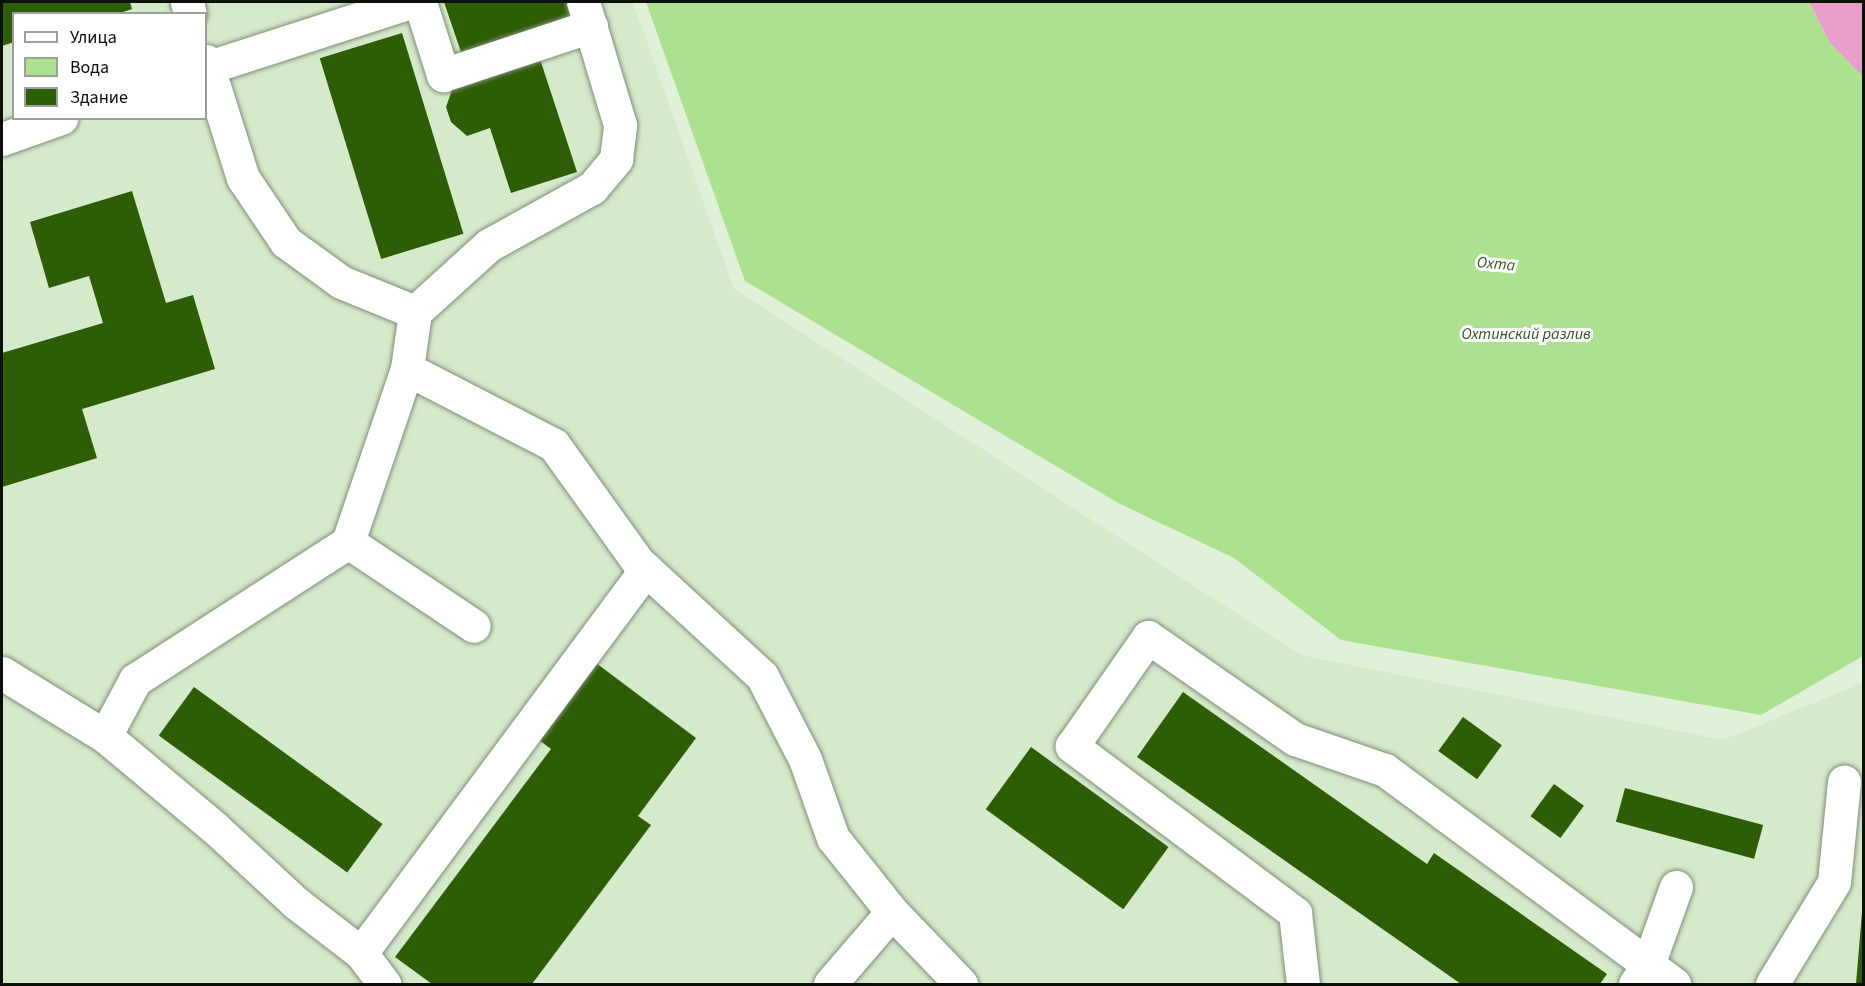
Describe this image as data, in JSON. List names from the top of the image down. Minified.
{"water":["Охта","Охтинский разлив"],"legend":["Улица","Вода","Здание"]}
